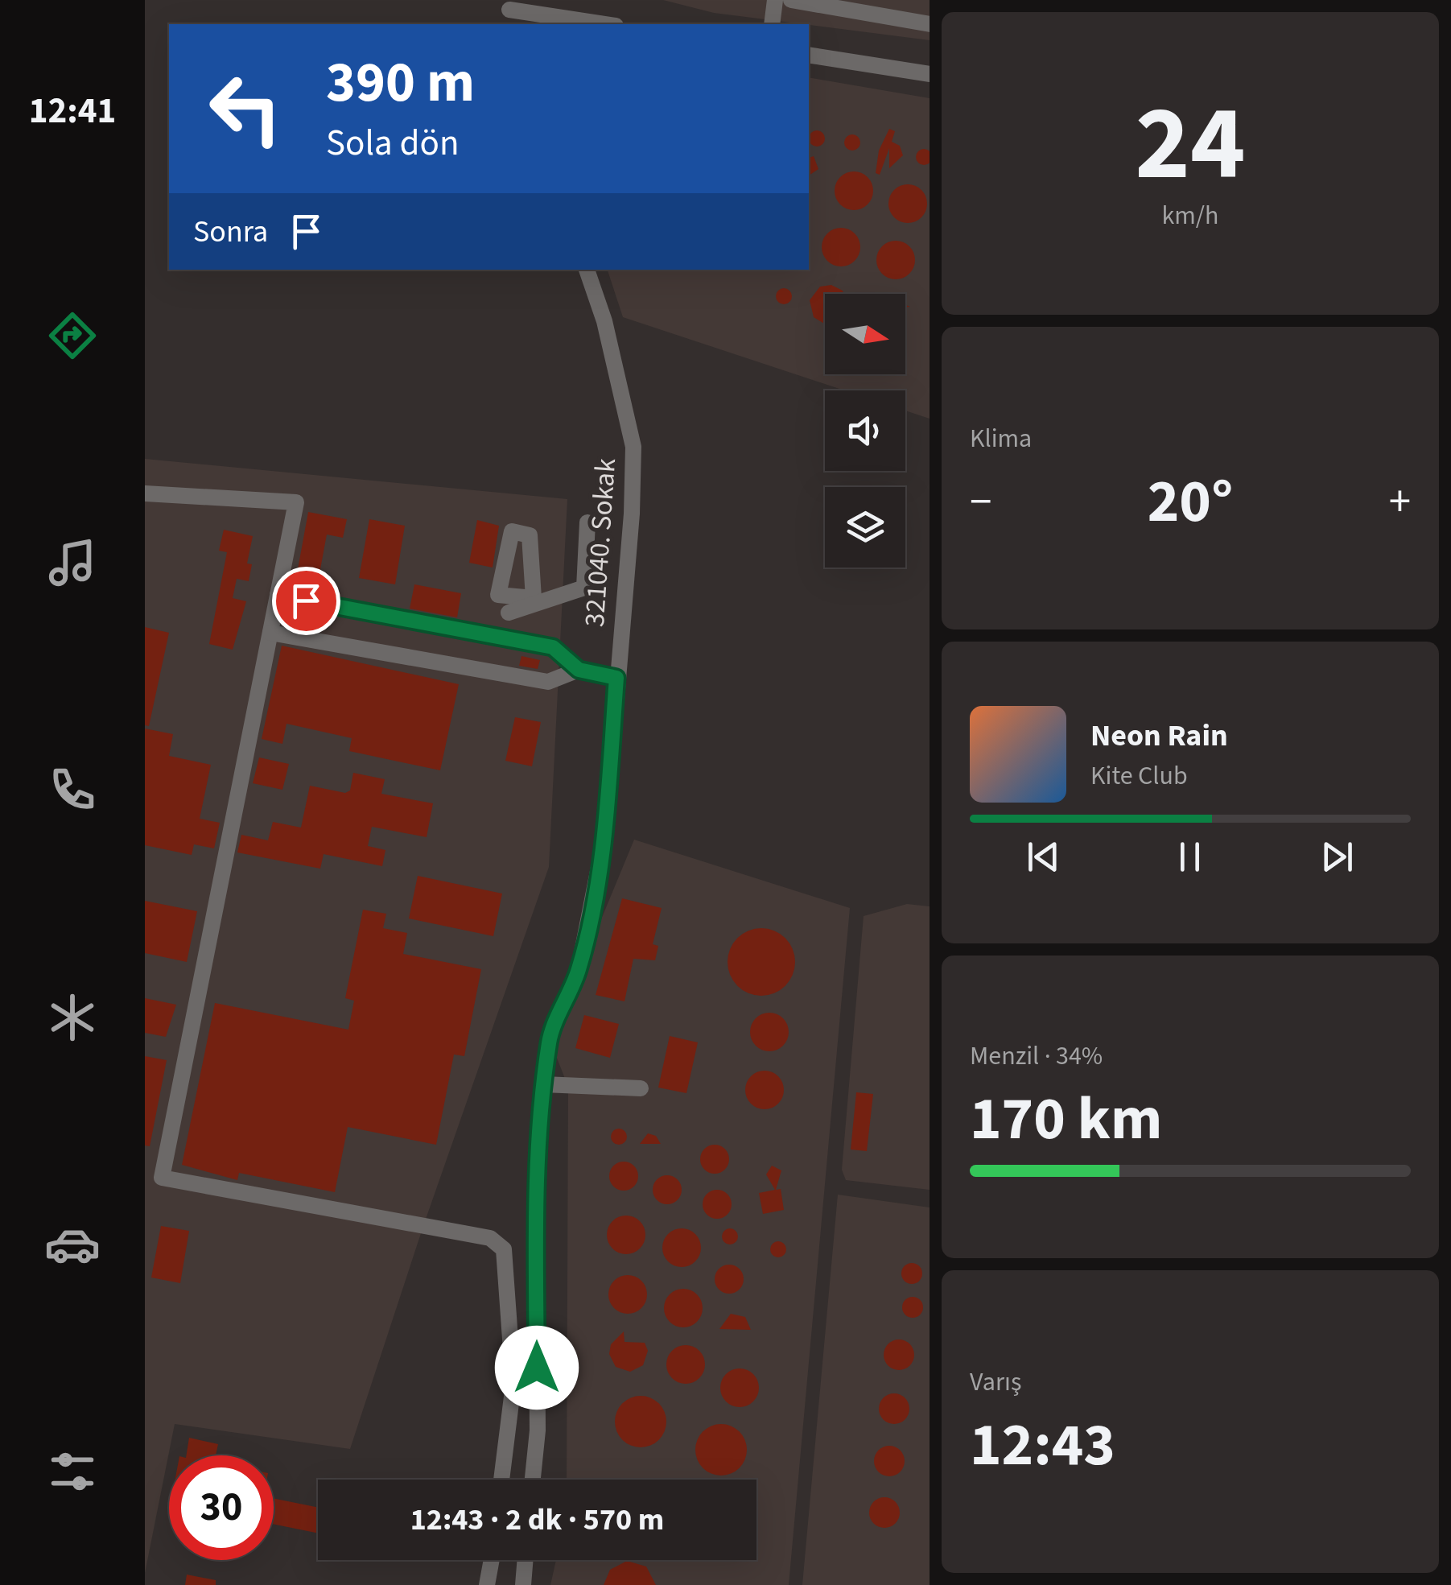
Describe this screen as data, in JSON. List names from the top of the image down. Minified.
{"streets":{"street":["321040. Sokak"]},"north":"right","page":{"tabs":"12:41","tile":[["24","km/h"],"Klima",["Menzil · 34%","170 km"],["Varış","12:43"]],"turn":["390 m","Sola dön"],"then":"Sonra","heat":["−","20°","+"],"song":["Neon Rain","Kite Club"],"limit":"30","trip":"12:43 · 2 dk · 570 m"}}
